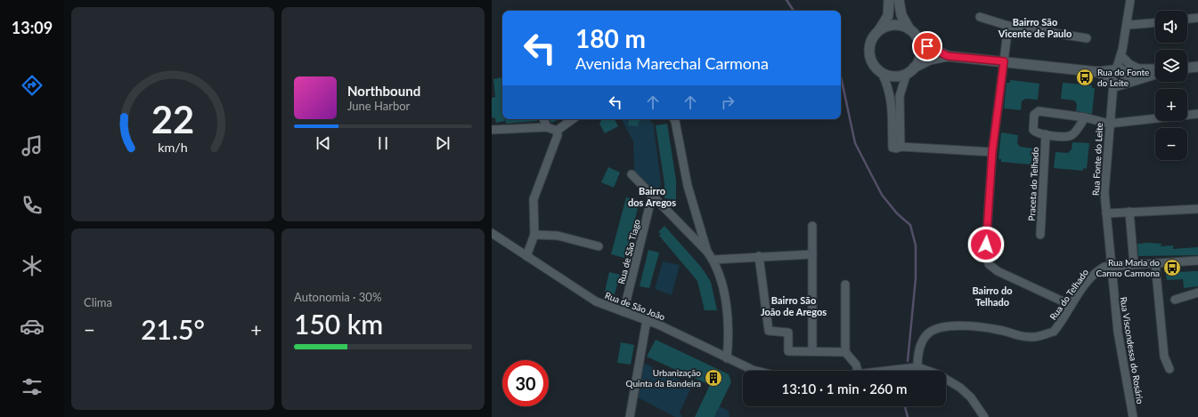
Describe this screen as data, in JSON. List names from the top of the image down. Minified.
{"streets":{"street":["Rua Fonte do Leite","Praceta do Telhado","Rua de São Tiago","Rua do Telhado","Rua de São João","Rua Viscondessa do Rosário"]},"crossings":[["Rua Fonte do Leite","Rua do Telhado"],["Rua Fonte do Leite","Rua Viscondessa do Rosário"],["Rua de São Tiago","Rua de São João"],["Rua do Telhado","Rua Viscondessa do Rosário"]],"districts":["Bairro São Vicente de Paulo","Bairro dos Aregos","Bairro do Telhado","Bairro São João de Aregos"],"places":{"bus stop":["Rua do Fonte do Leite","Rua Maria do Carmo Carmona"],"building":["Urbanização Quinta da Bandeira"]},"page":{"tabs":"13:09","map_buttons":["+","−"],"turn":["180 m","Avenida Marechal Carmona"],"song":["Northbound","June Harbor"],"tile":["Clima",["Autonomia · 30%","150 km"]],"heat":["−","21.5°","+"],"limit":"30","trip":"13:10 · 1 min · 260 m","gauge":["22","km/h"]}}
